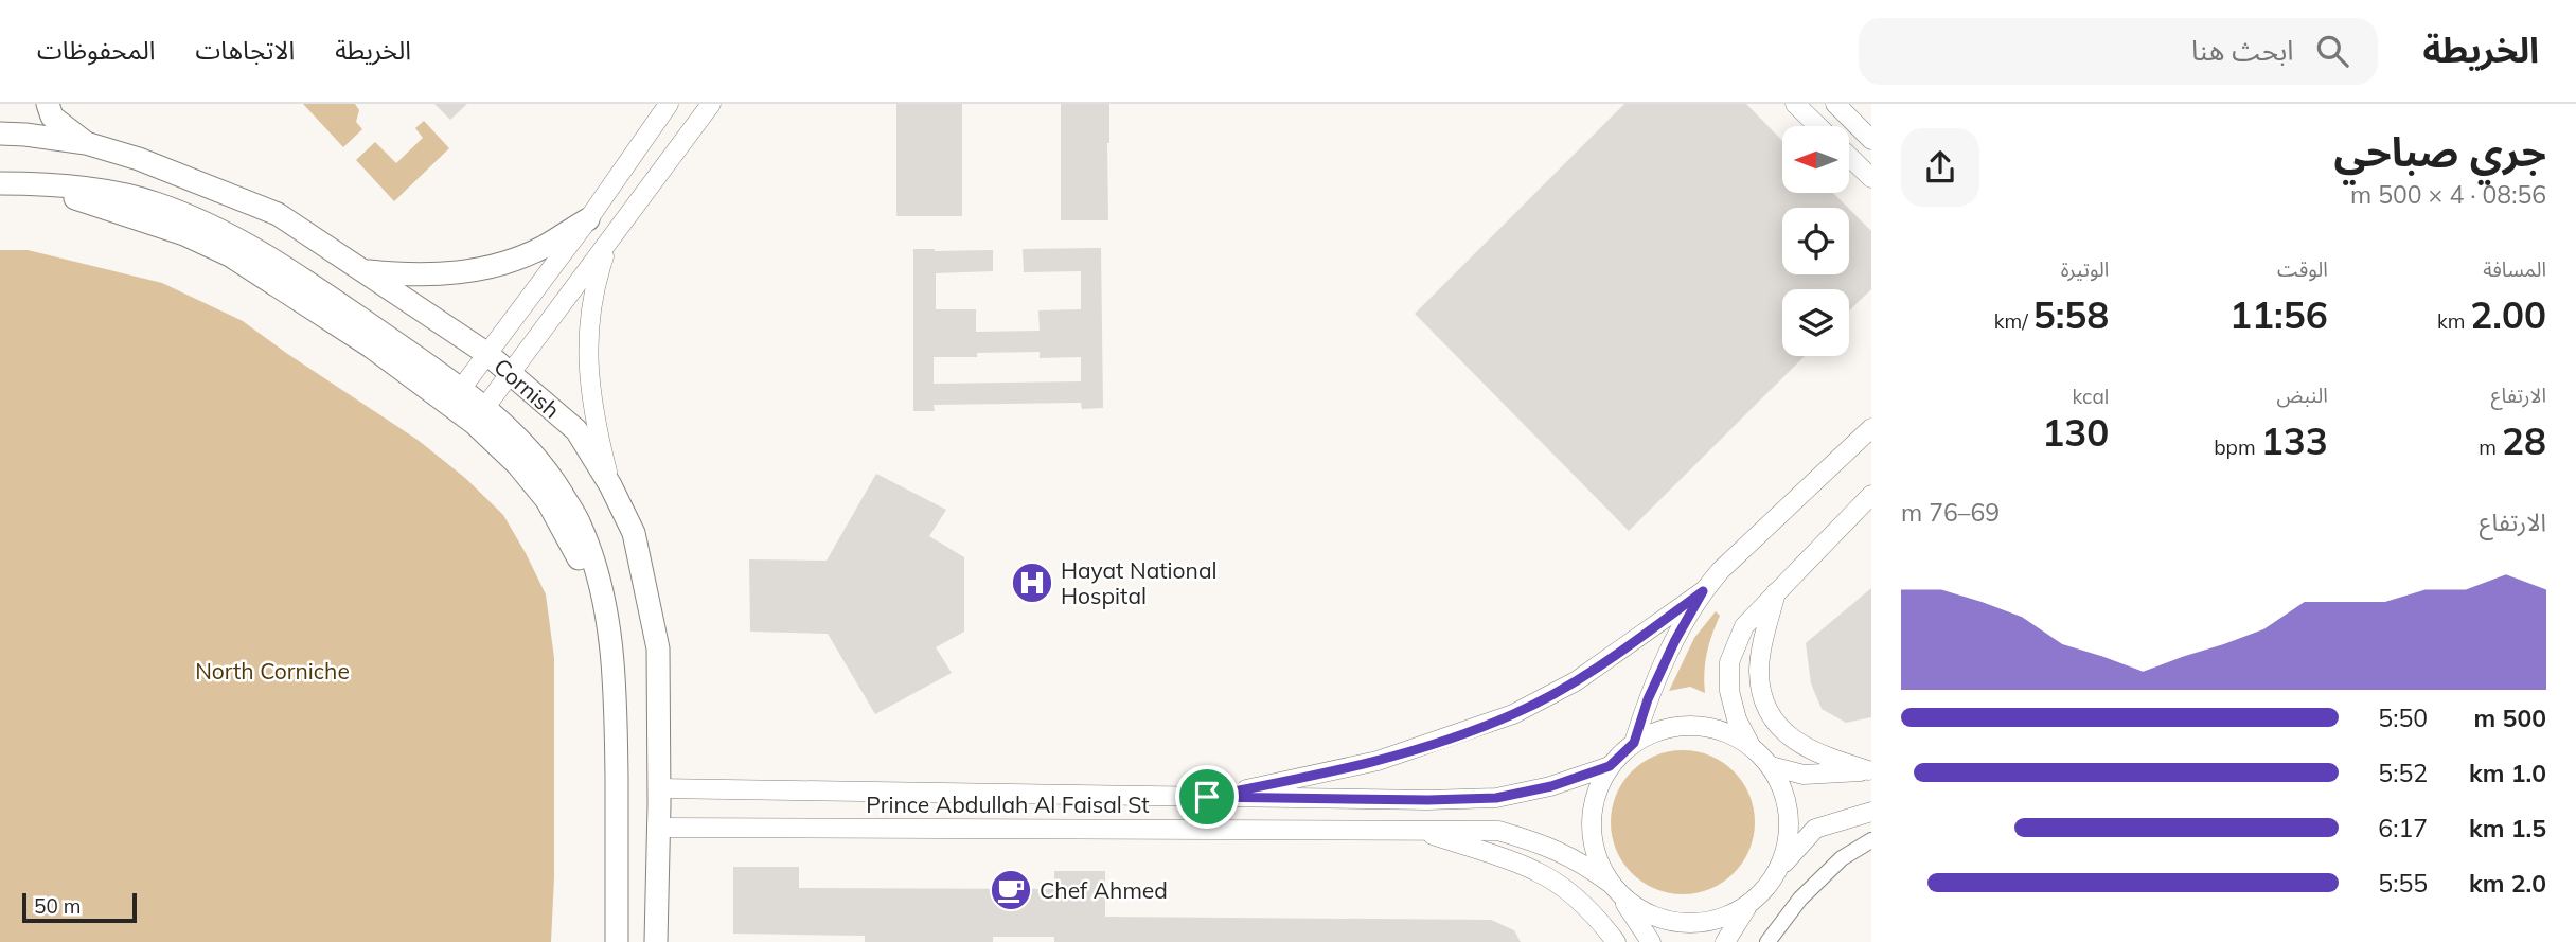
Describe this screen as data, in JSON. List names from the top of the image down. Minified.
{"streets":{"main road":["Cornish"],"street":["Prince Abdullah Al Faisal St"]},"crossings":[["Cornish","Prince Abdullah Al Faisal St"]],"parks":["North Corniche"],"places":{"hospital":["Hayat National Hospital"],"cafe":["Chef Ahmed"]},"scale_bar":"50 m","north":"left","page":{"header":"الخريطة","search":"ابحث هنا","nav":["الخريطة","الاتجاهات","المحفوظات"],"heading":["جري صباحي","08:56 · 4 × 500 m"],"stats":[["المسافة","2.00 km"],["الوقت","11:56"],["الوتيرة","5:58 /km"],["الارتفاع","28 m"],["النبض","133 bpm"],["kcal","130"]],"chart":["الارتفاع","69–76 m"],"list":[{"name":"500 m","note":"5:50"},{"name":"1.0 km","note":"5:52"},{"name":"1.5 km","note":"6:17"},{"name":"2.0 km","note":"5:55"}],"scale":"50 m"}}
